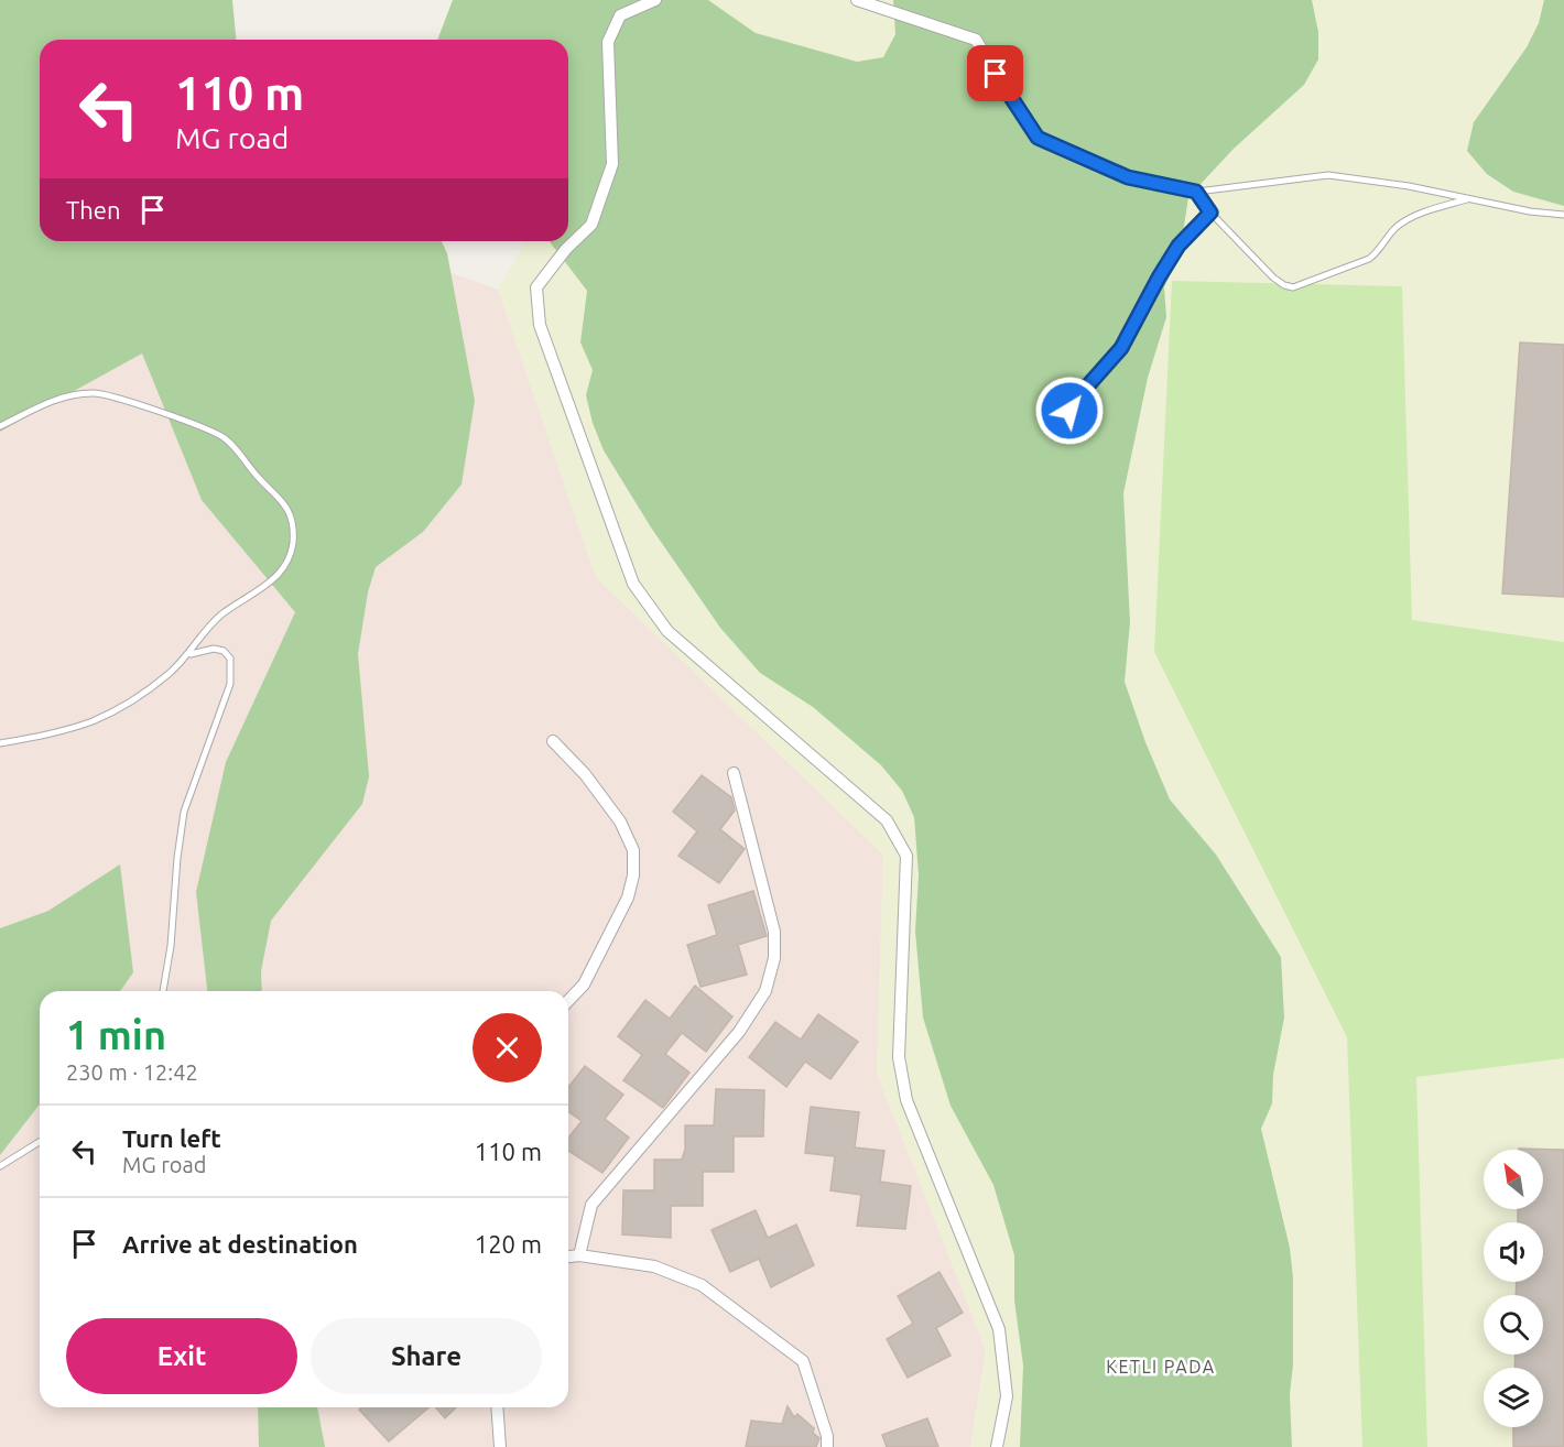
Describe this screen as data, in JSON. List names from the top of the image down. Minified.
{"districts":["KETLI PADA"],"north":"top left","page":{"turn":["110 m","MG road"],"then":"Then","heading":["1 min","230 m · 12:42"],"list":[{"name":"Turn left","note":"MG road","value":"110 m"},{"name":"Arrive at destination","value":"120 m"}],"buttons":["Exit","Share"]}}
